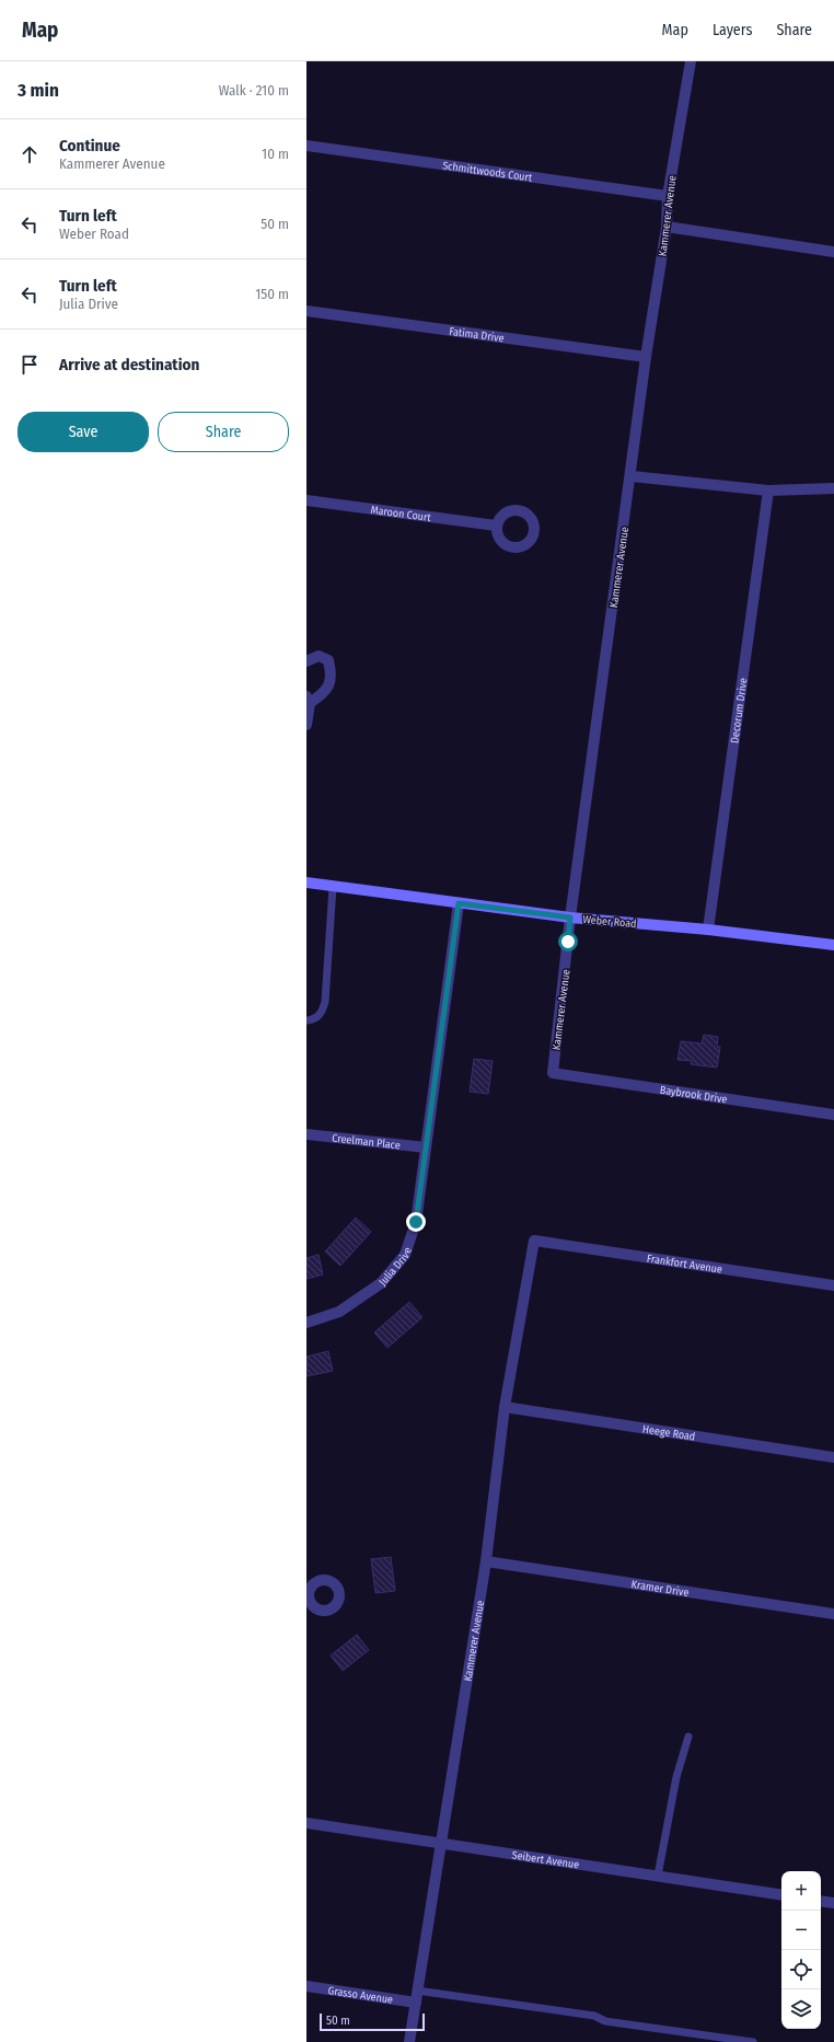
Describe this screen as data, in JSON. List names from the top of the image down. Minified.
{"streets":{"main road":["Weber Road"],"street":["Schmittwoods Court","Kammerer Avenue","Fatima Drive","Maroon Court","Decorum Drive","Baybrook Drive","Creelman Place","Frankfort Avenue","Julia Drive","Heege Road","Kramer Drive","Seibert Avenue","Grasso Avenue"]},"crossings":[["Schmittwoods Court","Kammerer Avenue"],["Kammerer Avenue","Fatima Drive"],["Kammerer Avenue","Weber Road"],["Kammerer Avenue","Baybrook Drive"],["Kammerer Avenue","Frankfort Avenue"],["Kammerer Avenue","Heege Road"],["Kammerer Avenue","Kramer Drive"],["Kammerer Avenue","Seibert Avenue"],["Kammerer Avenue","Grasso Avenue"],["Decorum Drive","Weber Road"],["Weber Road","Julia Drive"],["Creelman Place","Julia Drive"]],"scale_bar":"50 m","page":{"header":"Map","nav":["Map","Layers","Share"],"heading":["3 min","Walk · 210 m"],"list":[["Continue","Kammerer Avenue","10 m"],["Turn left","Weber Road","50 m"],["Turn left","Julia Drive","150 m"],"Arrive at destination"],"buttons":["Save","Share"],"map_buttons":["+","−"],"scale":"50 m"}}
